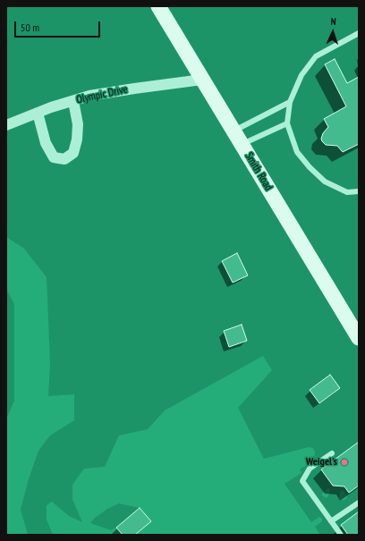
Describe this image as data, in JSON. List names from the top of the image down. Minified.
{"streets":{"street":["Olympic Drive","Smith Road"]},"crossings":[["Olympic Drive","Smith Road"]],"places":["Weigel's"],"scale_bar":"50 m","north":"top"}
